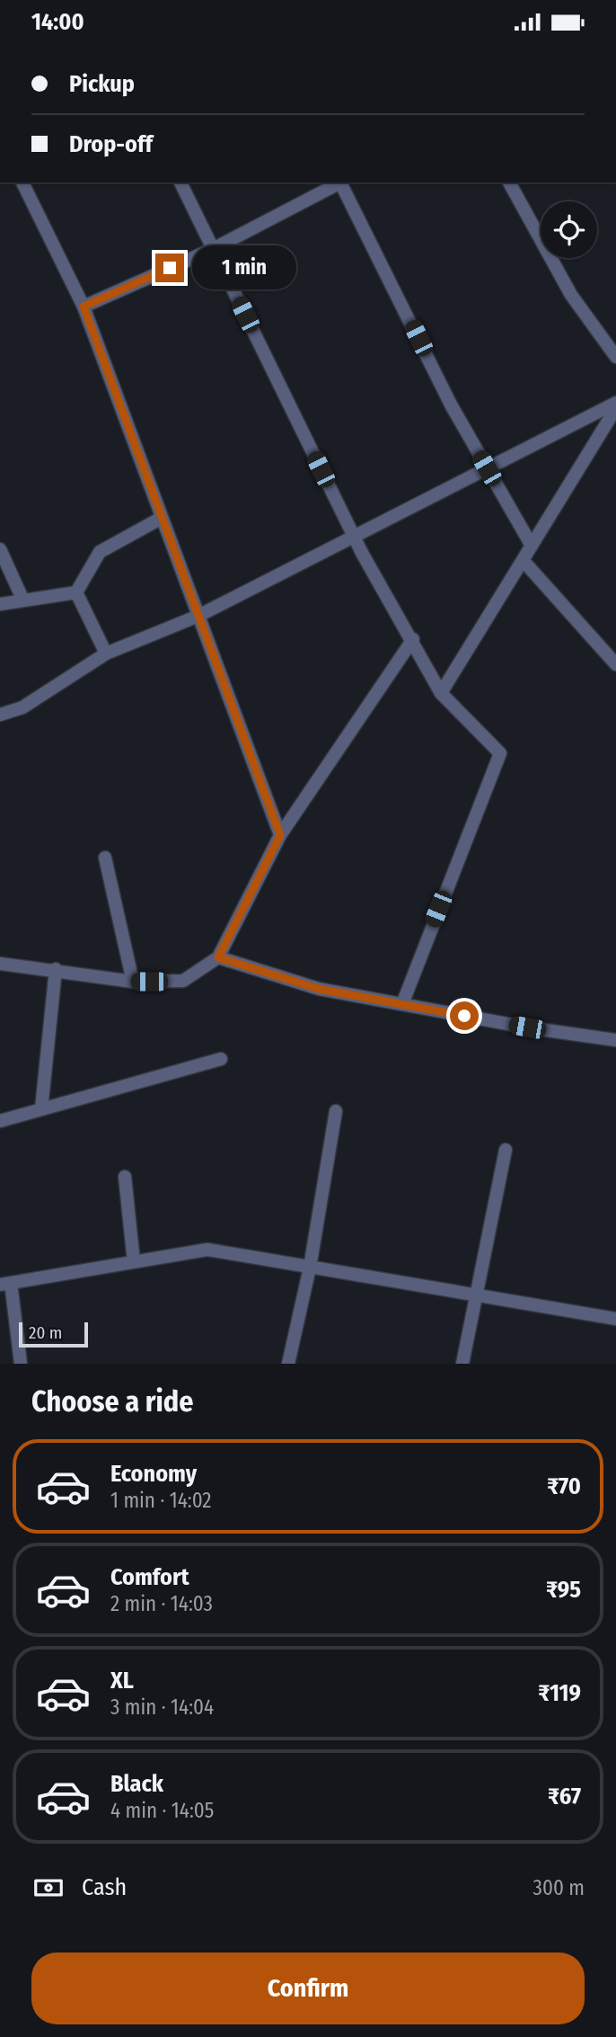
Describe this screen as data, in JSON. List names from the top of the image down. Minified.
{"scale_bar":"20 m","page":{"status":"14:00","banner":["Pickup","Drop-off"],"bubble":"1 min","scale":"20 m","heading":"Choose a ride","list":[{"name":"Economy","note":"1 min · 14:02","value":"₹70"},{"name":"Comfort","note":"2 min · 14:03","value":"₹95"},{"name":"XL","note":"3 min · 14:04","value":"₹119"},{"name":"Black","note":"4 min · 14:05","value":"₹67"}],"pay":["Cash","300 m"],"buttons":"Confirm"}}
